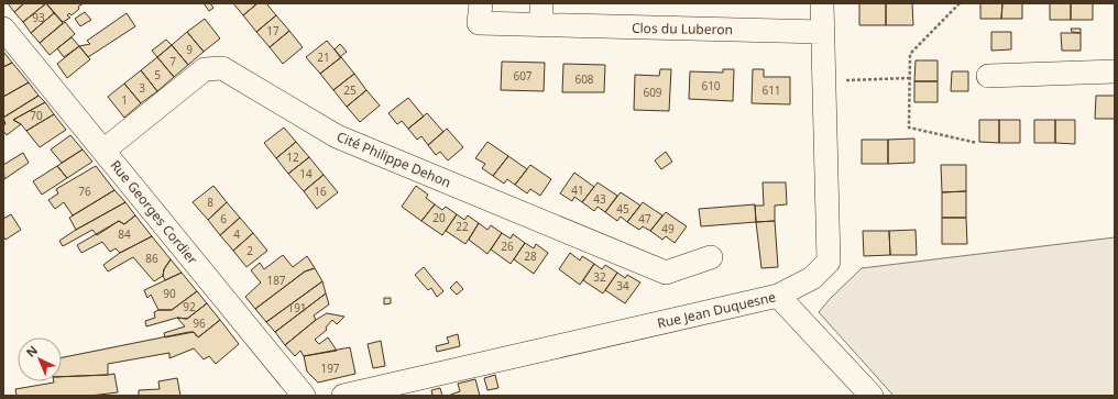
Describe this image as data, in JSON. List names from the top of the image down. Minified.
{"streets":{"street":["Clos du Luberon","Cité Philippe Dehon","Rue Georges Cordier","Rue Jean Duquesne"]},"crossings":[["Clos du Luberon","Rue Jean Duquesne"],["Cité Philippe Dehon","Rue Georges Cordier"]],"house_numbers":["93","17","9","21","7","5","607","608","610","3","25","611","609","1","70","12","14","41","76","16","43","8","45","20","6","47","22","49","84","4","26","2","28","86","32","187","34","90","92","191","96","197"],"north":"top left"}
